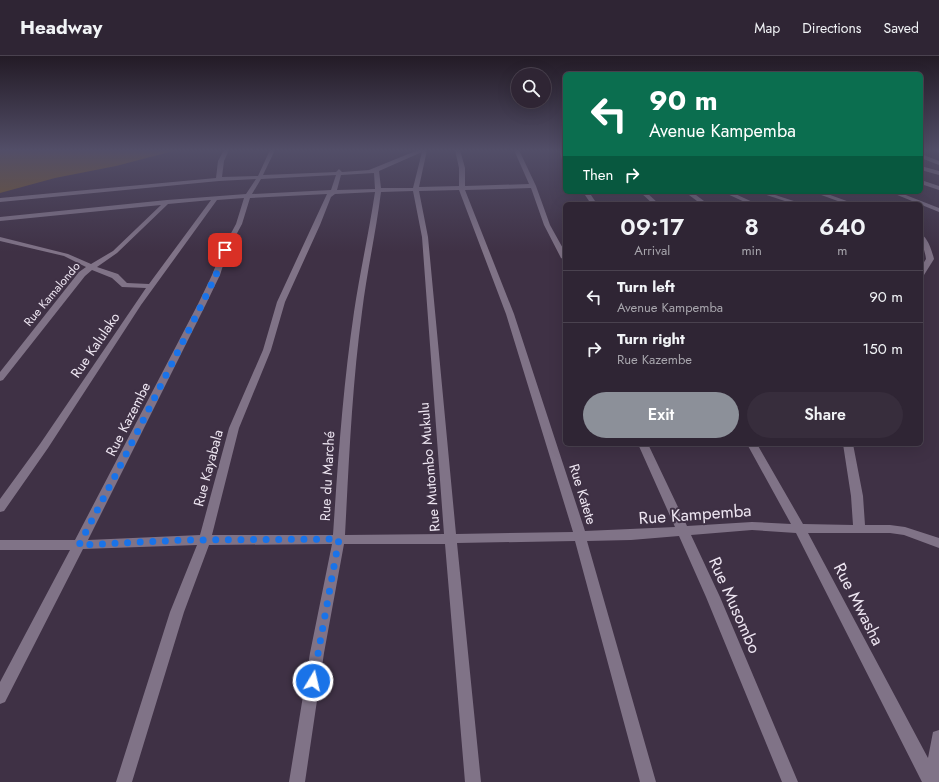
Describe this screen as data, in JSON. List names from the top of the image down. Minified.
{"streets":{"street":["Rue Kamalondo","Rue Kalulako","Rue Kazembe","Rue Mutombo Mukulu","Rue Kayabala","Rue du Marché","Rue Katete","Rue Kampemba","Rue Mwasha","Rue Musombo"]},"crossings":[["Rue Kazembe","Rue Kampemba"],["Rue Mutombo Mukulu","Rue Kampemba"],["Rue Kayabala","Rue Kampemba"],["Rue du Marché","Rue Kampemba"],["Rue Katete","Rue Kampemba"],["Rue Kampemba","Rue Mwasha"],["Rue Kampemba","Rue Musombo"]],"page":{"header":"Headway","nav":["Map","Directions","Saved"],"turn":["90 m","Avenue Kampemba"],"then":"Then","eta":["09:17","Arrival","8","min","640","m"],"list":[{"name":"Turn left","note":"Avenue Kampemba","value":"90 m"},{"name":"Turn right","note":"Rue Kazembe","value":"150 m"}],"buttons":["Exit","Share"]}}
